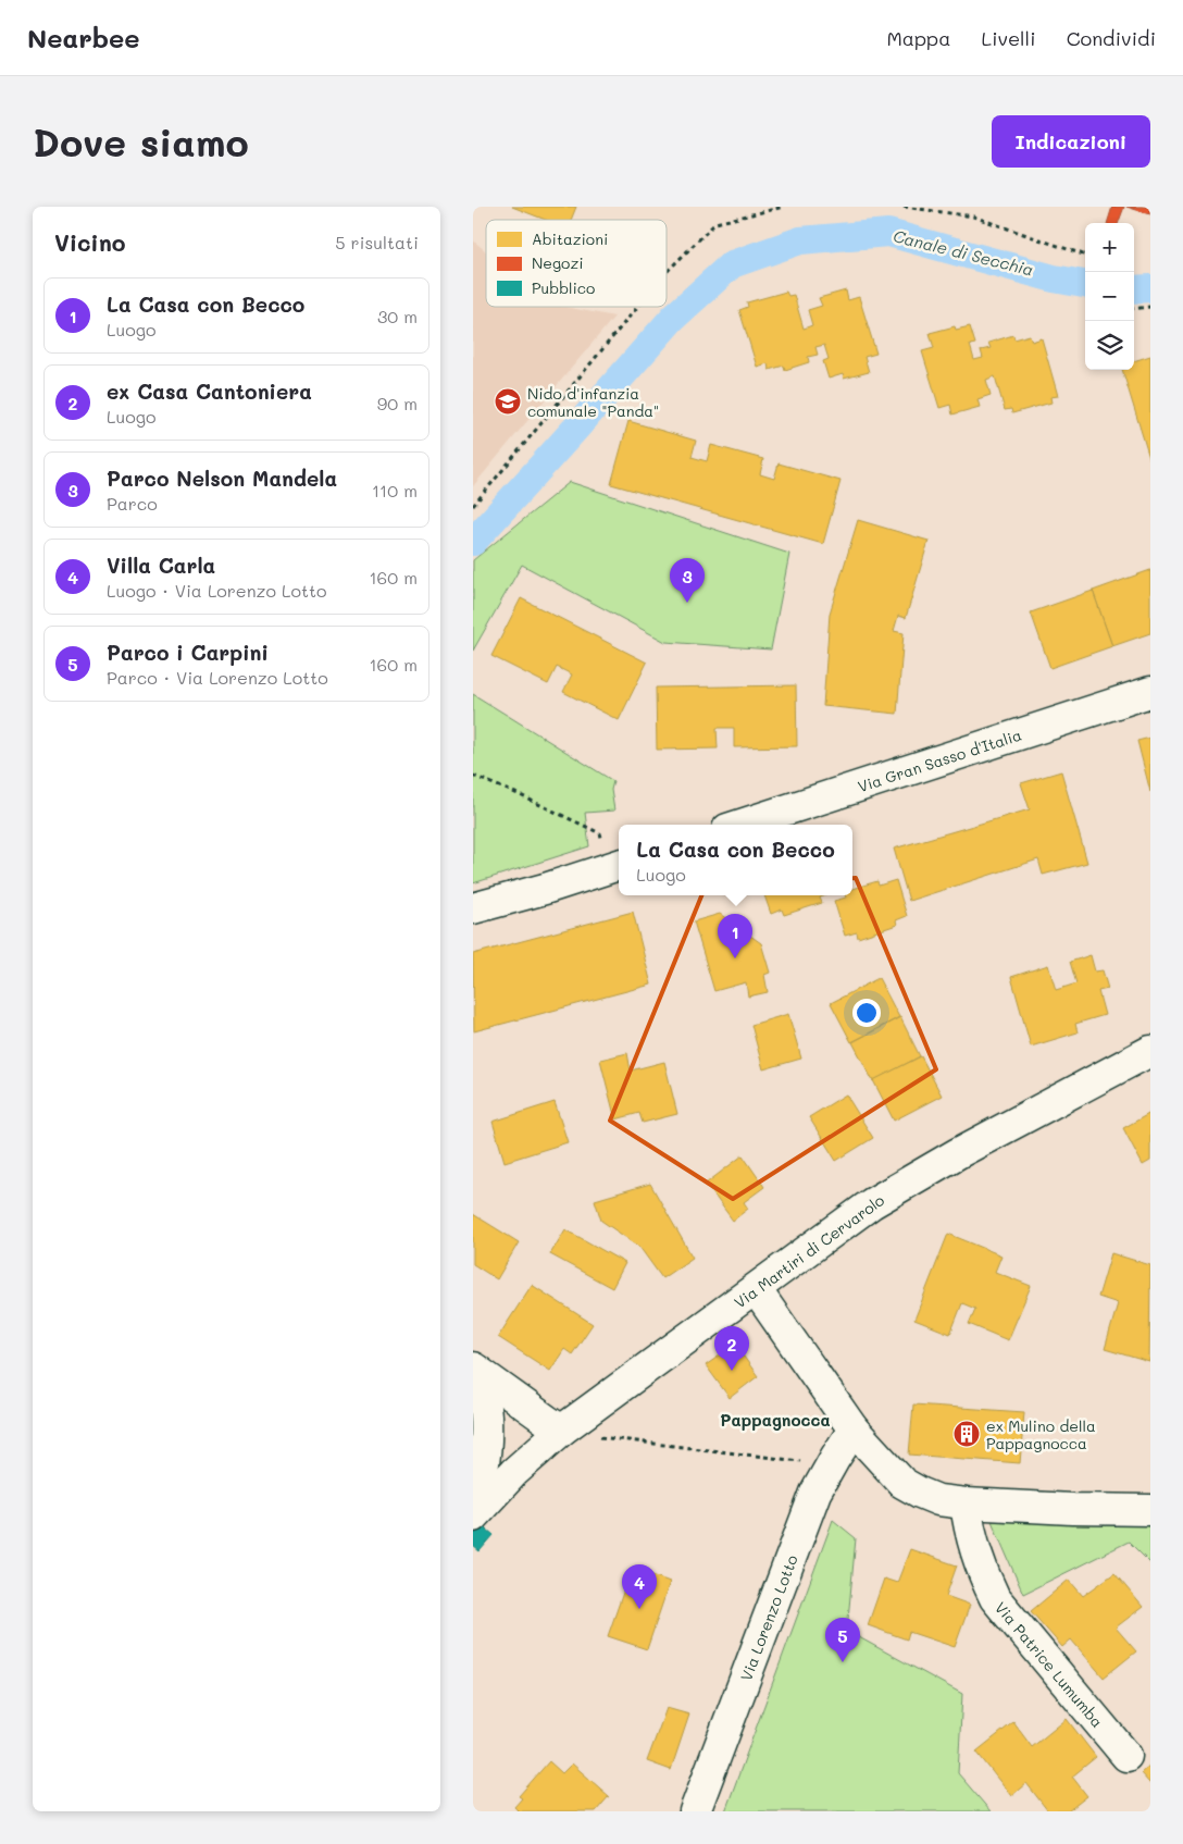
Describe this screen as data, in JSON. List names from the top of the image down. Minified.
{"streets":{"street":["Via Gran Sasso d'Italia","Via Martiri di Cervarolo","Via Lorenzo Lotto","Via Patrice Lumumba"]},"districts":["Pappagnocca"],"water":["Canale di Secchia"],"places":{"school or university":["Nido d'infanzia comunale \"Panda\""],"building":["ex Mulino della Pappagnocca"]},"legend":["Abitazioni","Negozi","Pubblico"],"page":{"header":"Nearbee","nav":["Mappa","Livelli","Condividi"],"buttons":"Indicazioni","title":"Dove siamo","heading":["Vicino","5 risultati"],"map_buttons":["+","−"],"list":[{"mark":"1","name":"La Casa con Becco","note":"Luogo","value":"30 m"},{"mark":"2","name":"ex Casa Cantoniera","note":"Luogo","value":"90 m"},{"mark":"3","name":"Parco Nelson Mandela","note":"Parco","value":"110 m"},{"mark":"4","name":"Villa Carla","note":"Luogo · Via Lorenzo Lotto","value":"160 m"},{"mark":"5","name":"Parco i Carpini","note":"Parco · Via Lorenzo Lotto","value":"160 m"}],"pins":["3","1","2","4","5"],"popup":["La Casa con Becco","Luogo"]}}
